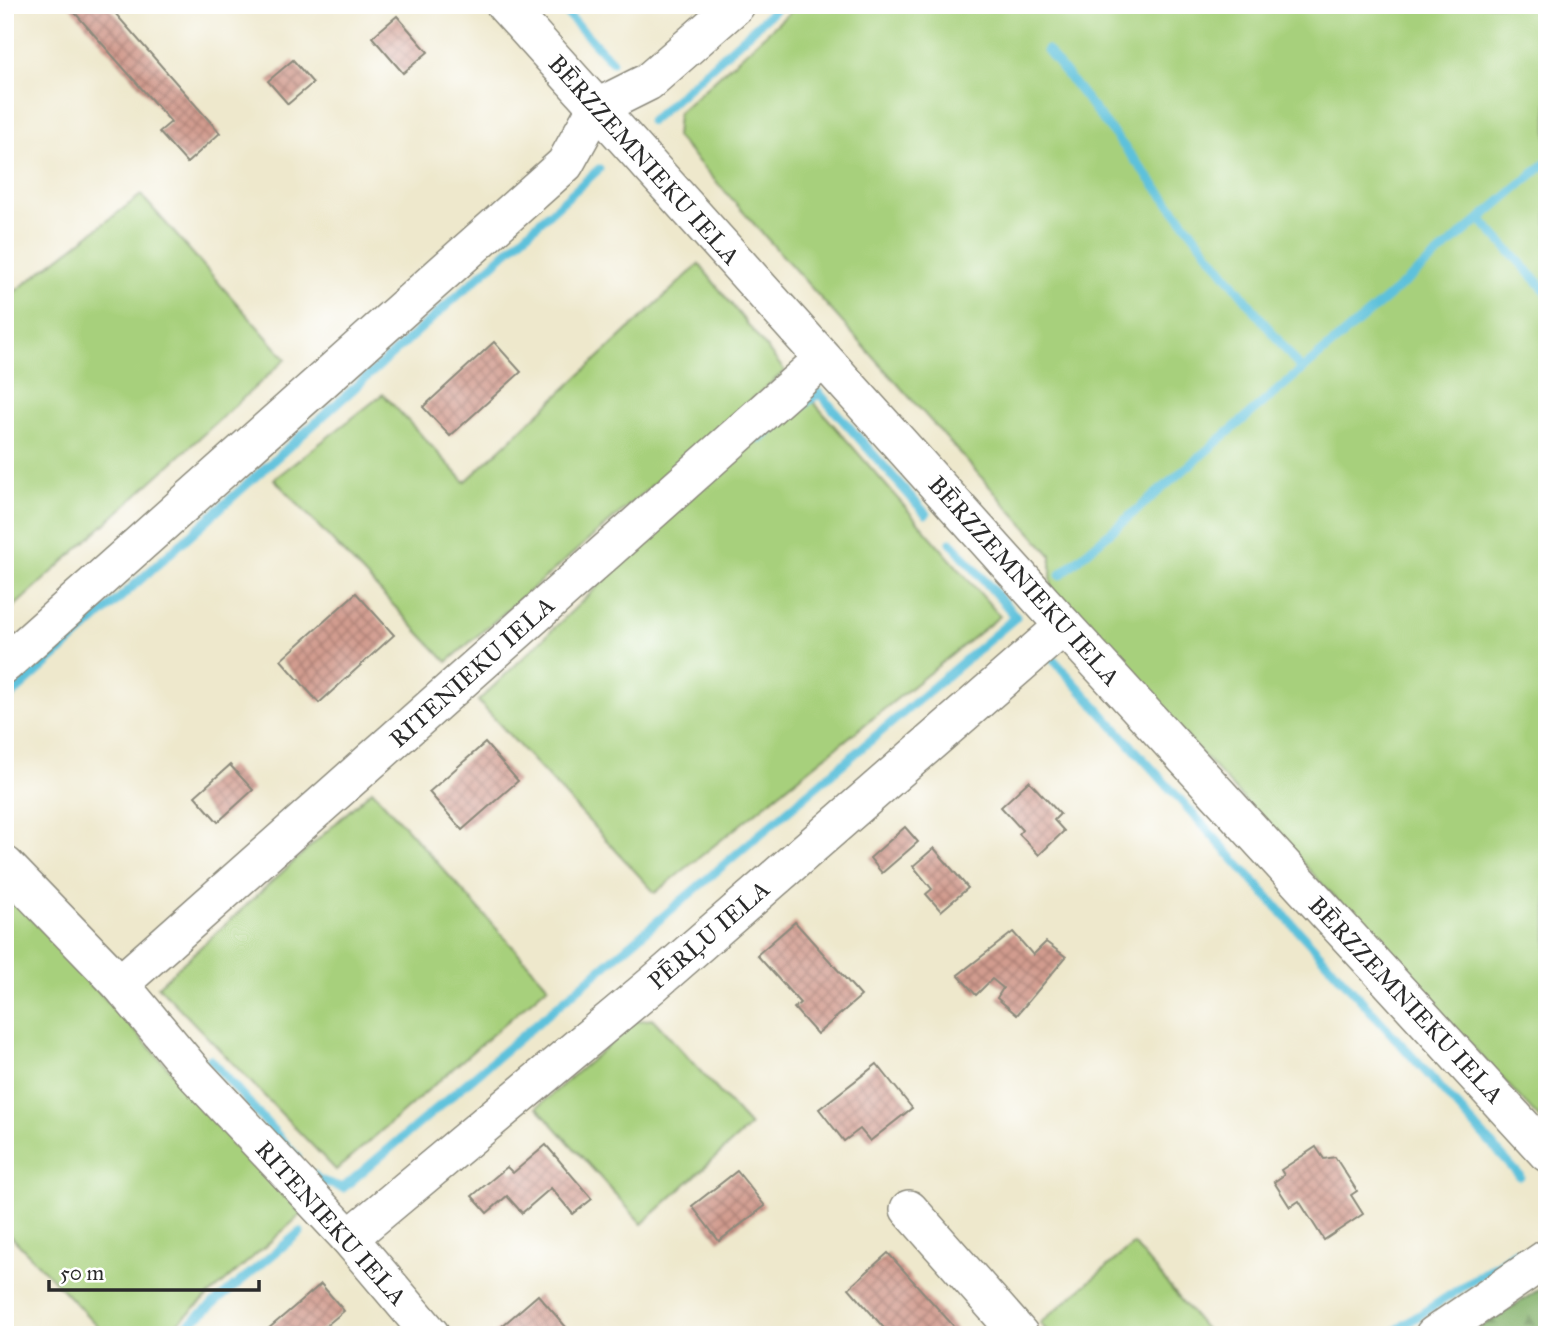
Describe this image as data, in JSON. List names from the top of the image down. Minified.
{"streets":{"street":["BĒRZZEMNIEKU IELA","RITENIEKU IELA","PĒRĻU IELA"]},"crossings":[["BĒRZZEMNIEKU IELA","RITENIEKU IELA"],["BĒRZZEMNIEKU IELA","PĒRĻU IELA"],["RITENIEKU IELA","PĒRĻU IELA"]],"scale_bar":"50 m"}
